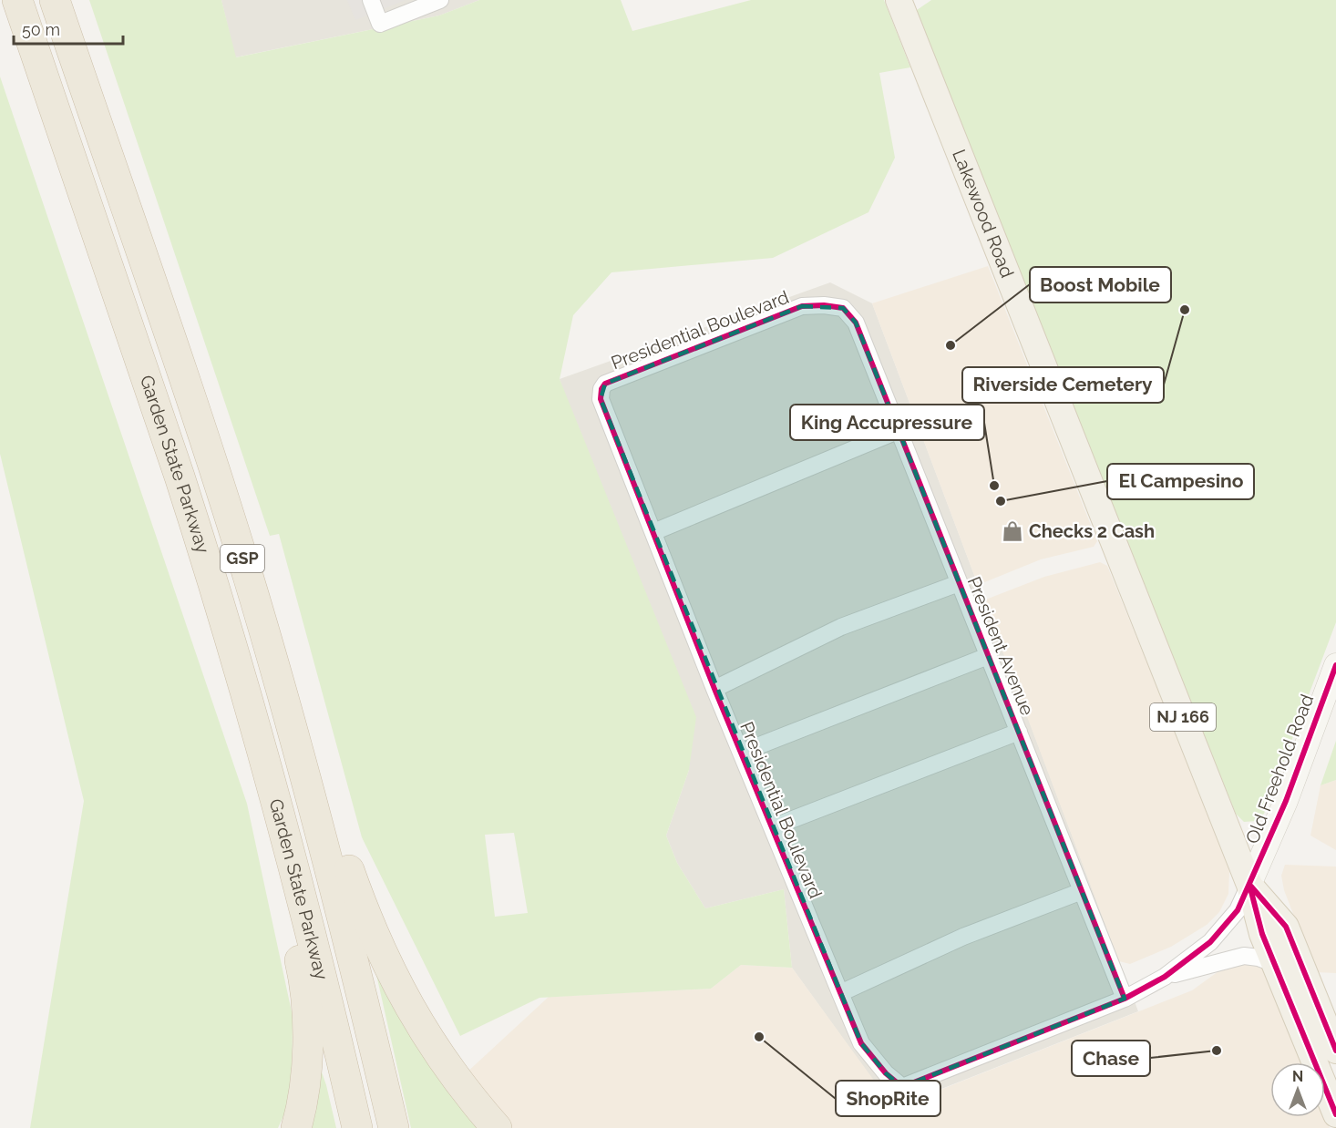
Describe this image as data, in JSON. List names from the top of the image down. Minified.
{"streets":{"highway":["Garden State Parkway","GSP"],"main road":["Lakewood Road","NJ 166","Old Freehold Road"],"street":["Presidential Boulevard","President Avenue"]},"crossings":[["Lakewood Road","Presidential Boulevard"],["Lakewood Road","Old Freehold Road"],["Presidential Boulevard","President Avenue"],["Presidential Boulevard","Old Freehold Road"]],"places":{"other":["Riverside Cemetery","Boost Mobile","King Accupressure","El Campesino","ShopRite","Chase"],"shop":["Checks 2 Cash"]},"scale_bar":"50 m","north":"top"}
